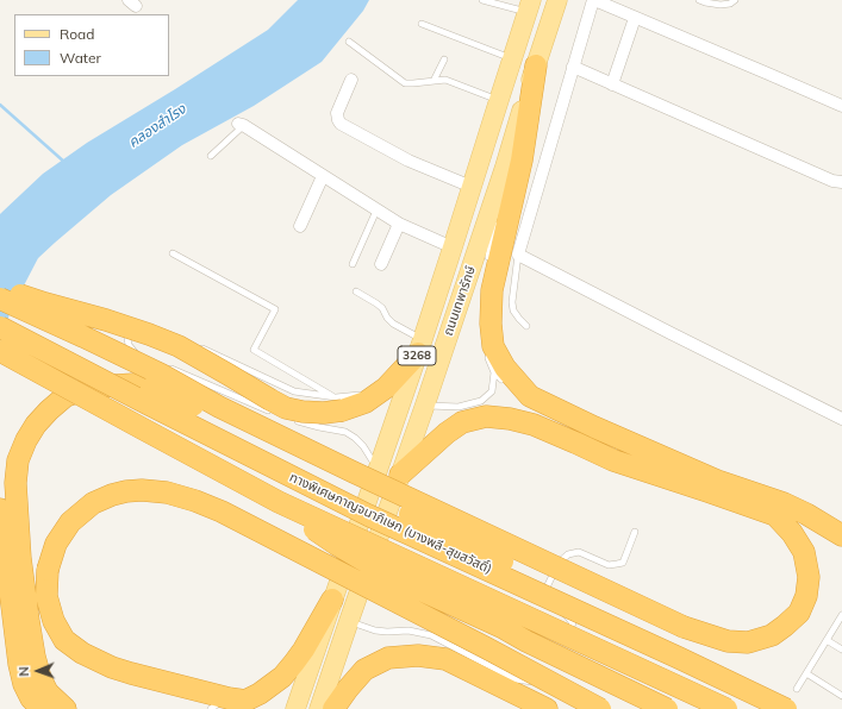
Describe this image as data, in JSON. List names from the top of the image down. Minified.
{"streets":{"highway":["ทางพิเศษกาญจนาภิเษก (บางพลี-สุขสวัสดิ์)"],"main road":["ถนนเทพารักษ์","3268"]},"water":["คลองสำโรง"],"legend":["Road","Water"],"north":"left"}
